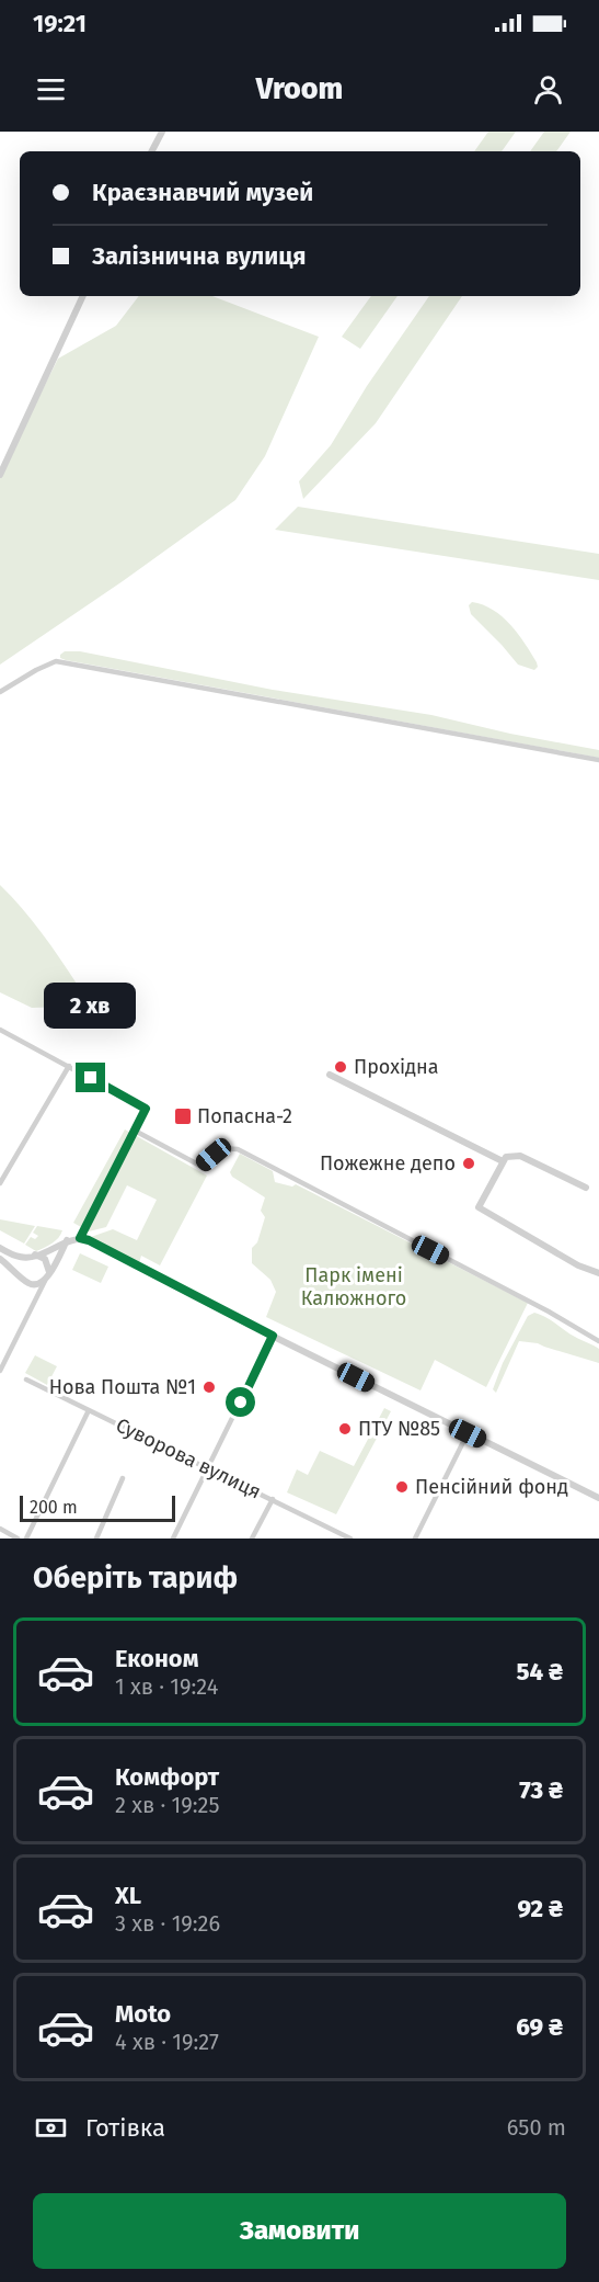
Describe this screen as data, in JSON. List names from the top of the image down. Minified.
{"streets":{"street":["Суворова вулиця"]},"parks":["Парк імені Калюжного"],"places":{"other":["Прохідна","Пожежне депо","Нова Пошта №1","ПТУ №85","Пенсійний фонд"],"transit":["Попасна-2"]},"scale_bar":"200 m","page":{"status":"19:21","header":"Vroom","banner":["Краєзнавчий музей","Залізнична вулиця"],"bubble":"2 хв","scale":"200 m","heading":"Оберіть тариф","list":[{"name":"Економ","note":"1 хв · 19:24","value":"54 ₴"},{"name":"Комфорт","note":"2 хв · 19:25","value":"73 ₴"},{"name":"XL","note":"3 хв · 19:26","value":"92 ₴"},{"name":"Moto","note":"4 хв · 19:27","value":"69 ₴"}],"pay":["Готівка","650 m"],"buttons":"Замовити"}}
